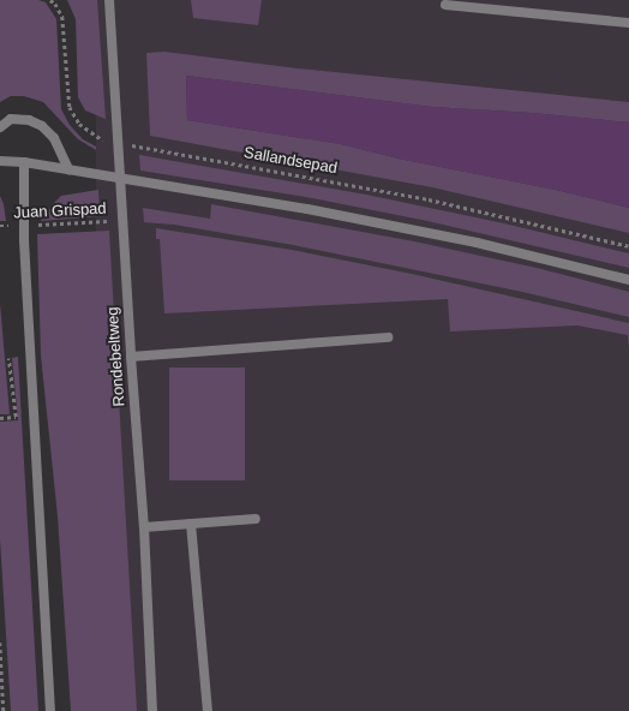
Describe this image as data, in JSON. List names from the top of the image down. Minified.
{"streets":{"street":["Rondebeltweg"],"path":["Sallandsepad","Juan Grispad"]},"crossings":[["Sallandsepad","Rondebeltweg"],["Juan Grispad","Rondebeltweg"]]}
